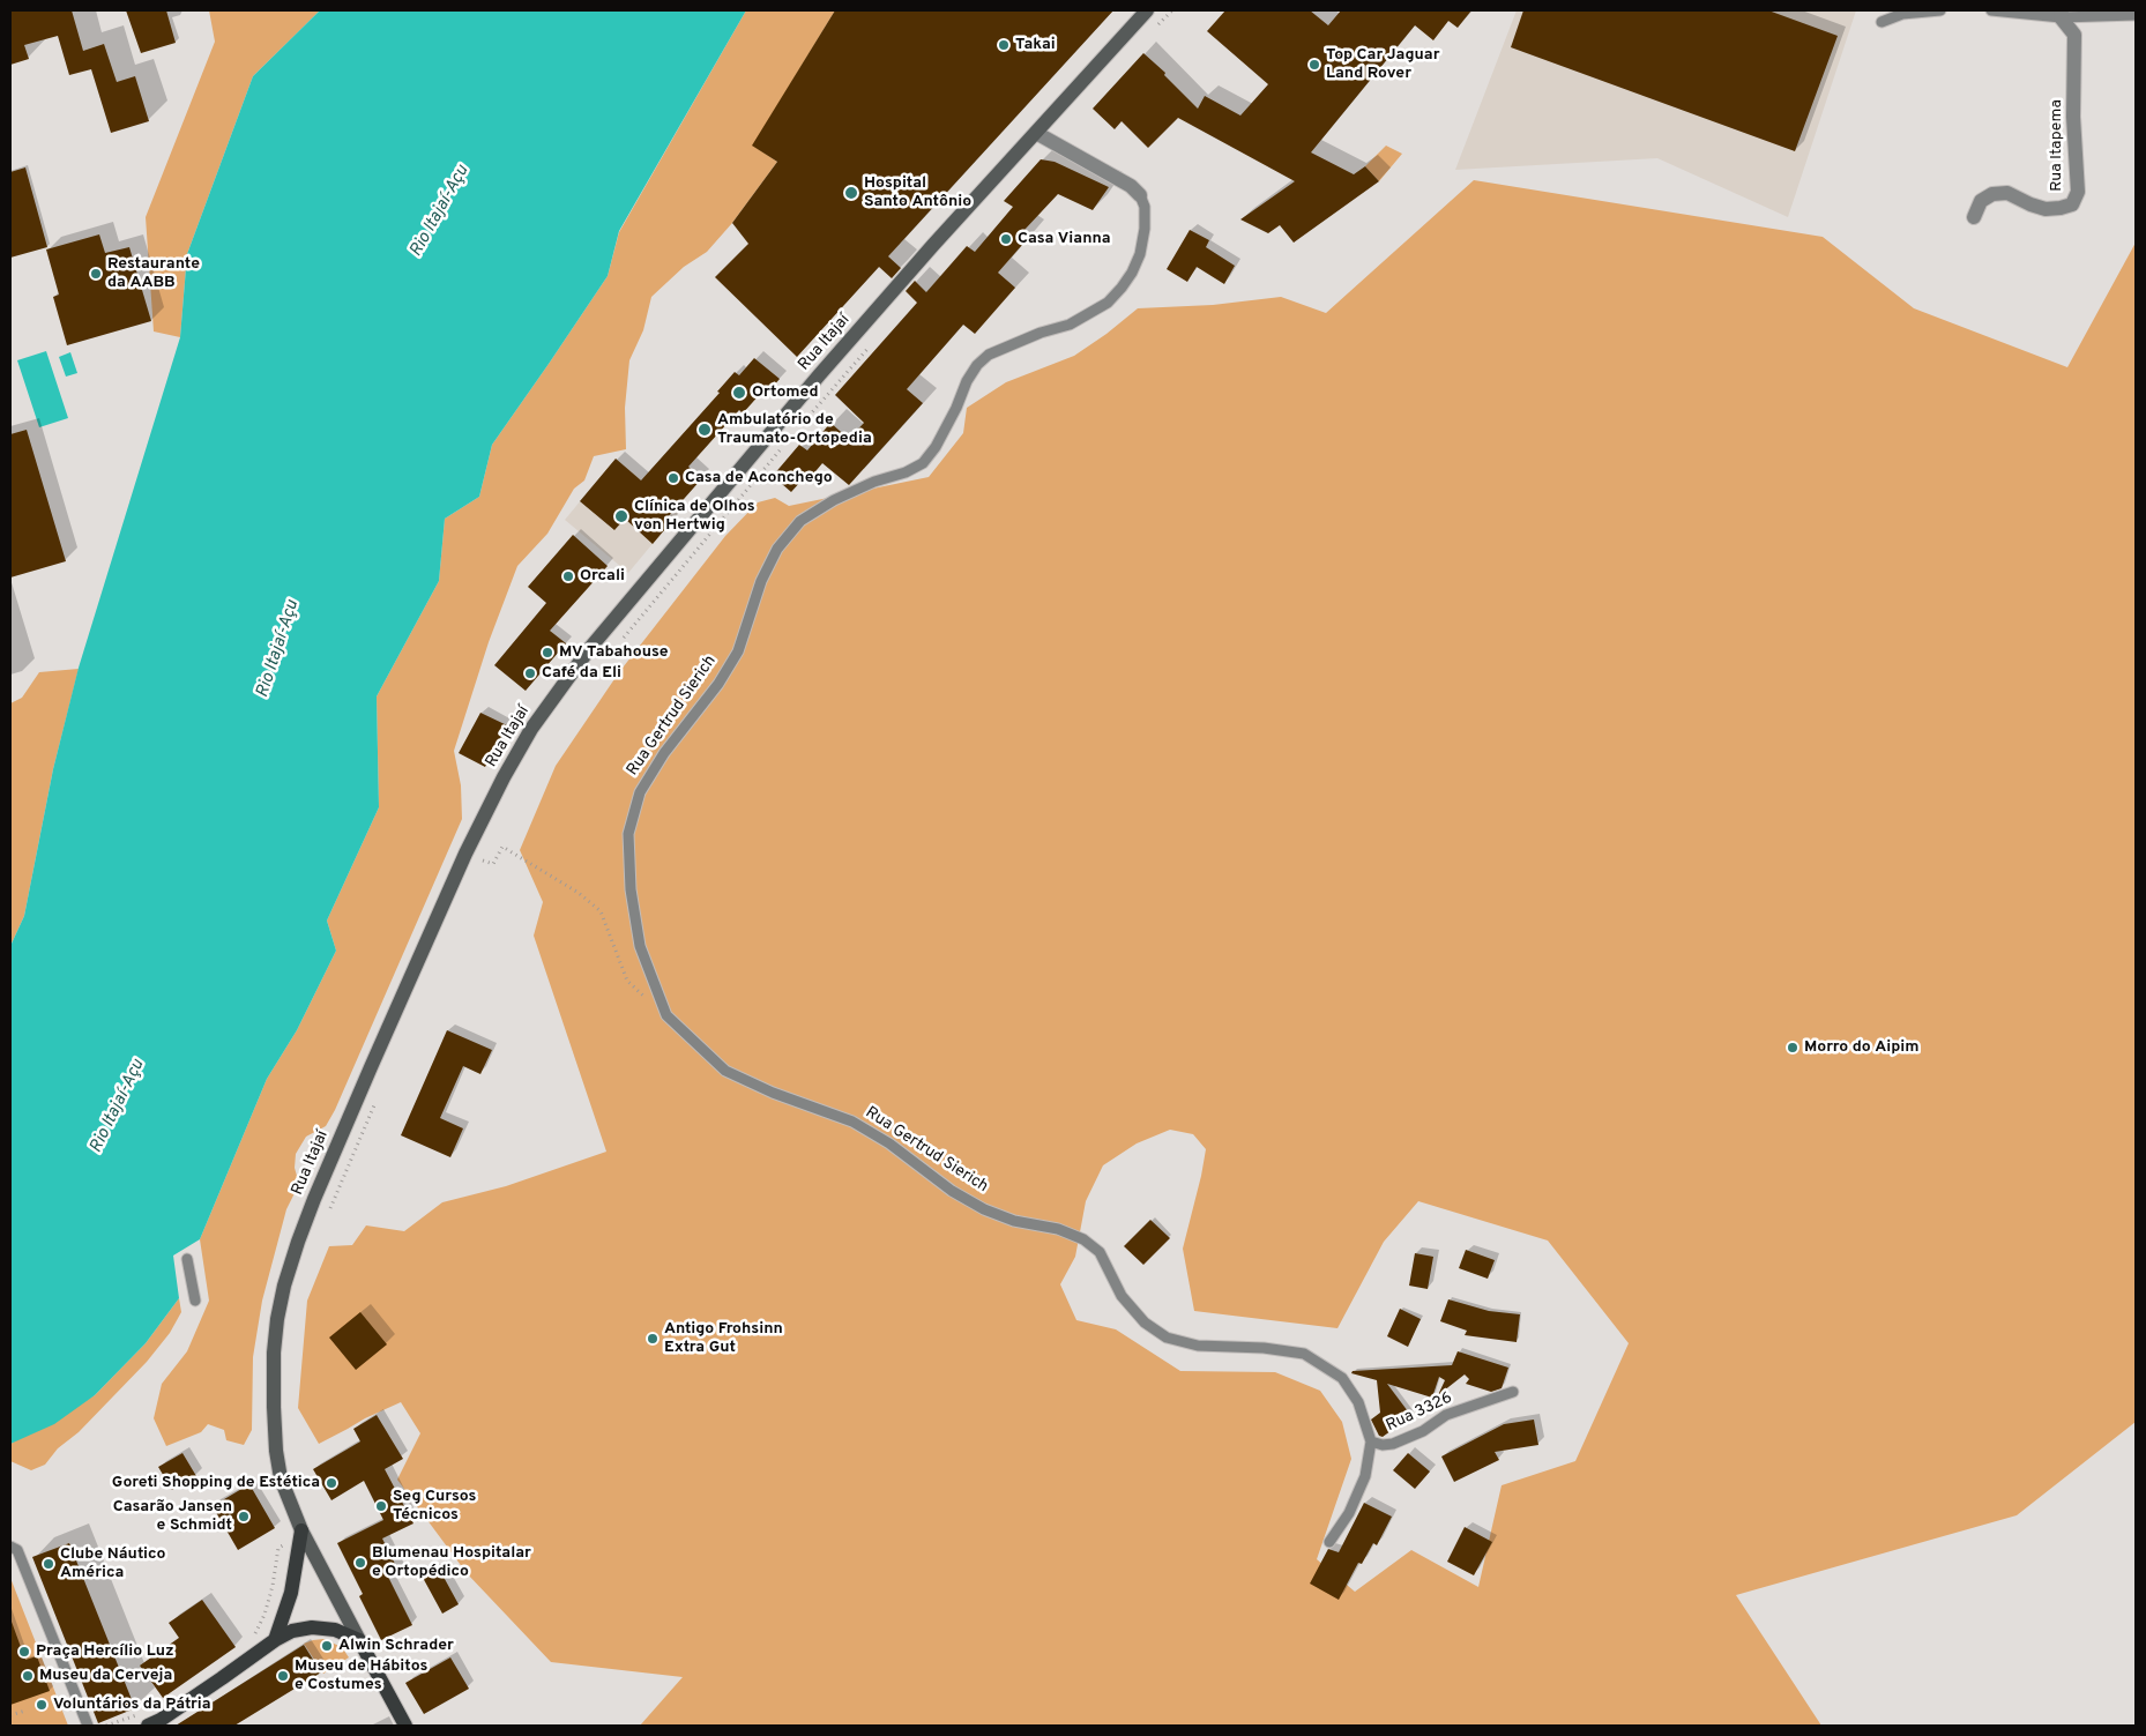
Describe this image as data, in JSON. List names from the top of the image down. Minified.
{"streets":{"main road":["Rua Itajaí"],"street":["Rua Itapema","Rua Gertrud Sierich"],"lane":["Rua 3326"]},"crossings":[["Rua Itajaí","Rua Gertrud Sierich"],["Rua Gertrud Sierich","Rua 3326"]],"water":["Rio Itajaí-Açu"],"places":["Takai","Top Car Jaguar Land Rover","Hospital Santo Antônio","Casa Vianna","Restaurante da AABB","Ortomed","Ambulatório de Traumato-Ortopedia","Casa de Aconchego","Clínica de Olhos von Hertwig","Orcali","MV Tabahouse","Café da Eli","Morro do Aipim","Antigo Frohsinn Extra Gut","Goreti Shopping de Estética","Seg Cursos Técnicos","Casarão Jansen e Schmidt","Blumenau Hospitalar e Ortopédico","Clube Náutico América","Alwin Schrader","Praça Hercílio Luz","Museu da Cerveja","Museu de Hábitos e Costumes","Voluntários da Pátria"]}
